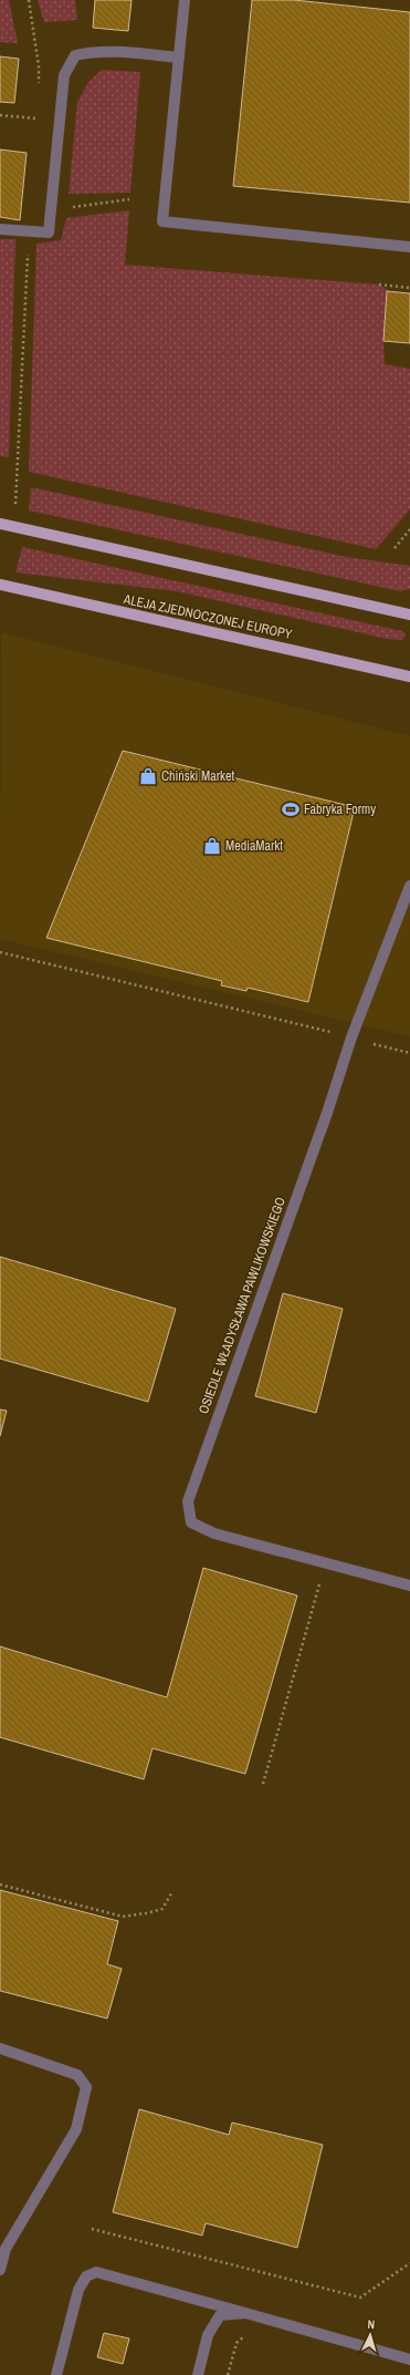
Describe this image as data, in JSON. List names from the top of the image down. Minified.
{"streets":{"main road":["ALEJA ZJEDNOCZONEJ EUROPY"],"street":["OSIEDLE WŁADYSŁAWA PAWLIKOWSKIEGO"]},"places":{"shop":["Chiński Market","MediaMarkt"],"sports":["Fabryka Formy"]},"north":"top"}
